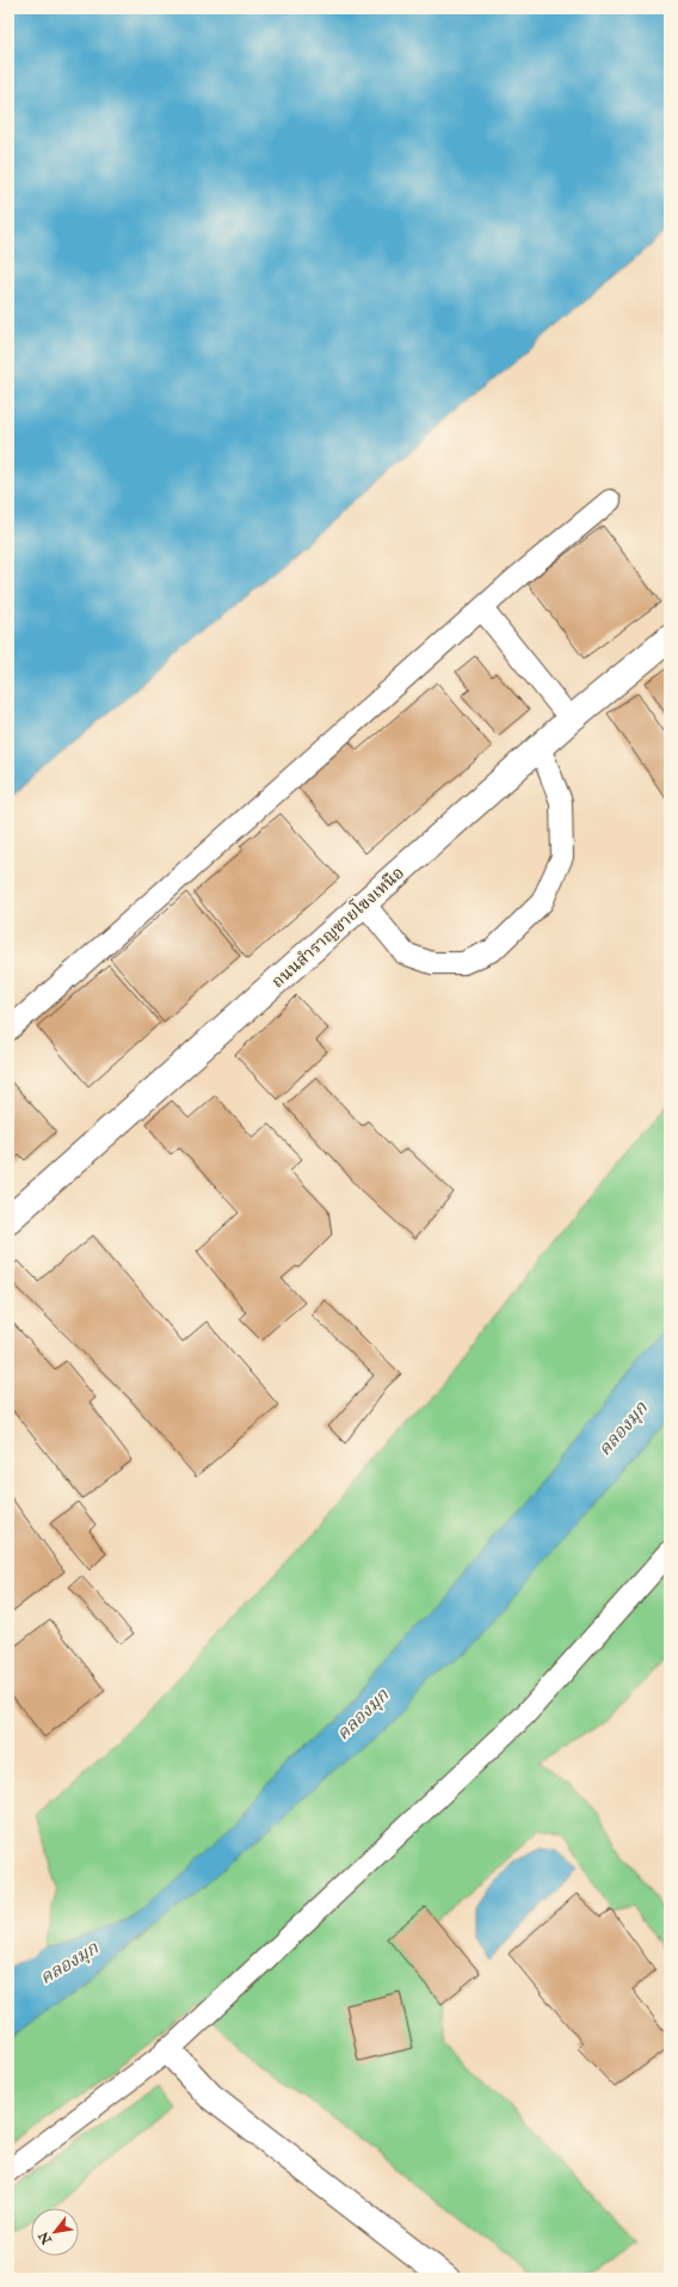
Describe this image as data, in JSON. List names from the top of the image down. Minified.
{"streets":{"street":["ถนนสำราญชายโขงเหนือ"]},"water":["คลองมุก"],"north":"bottom left"}
